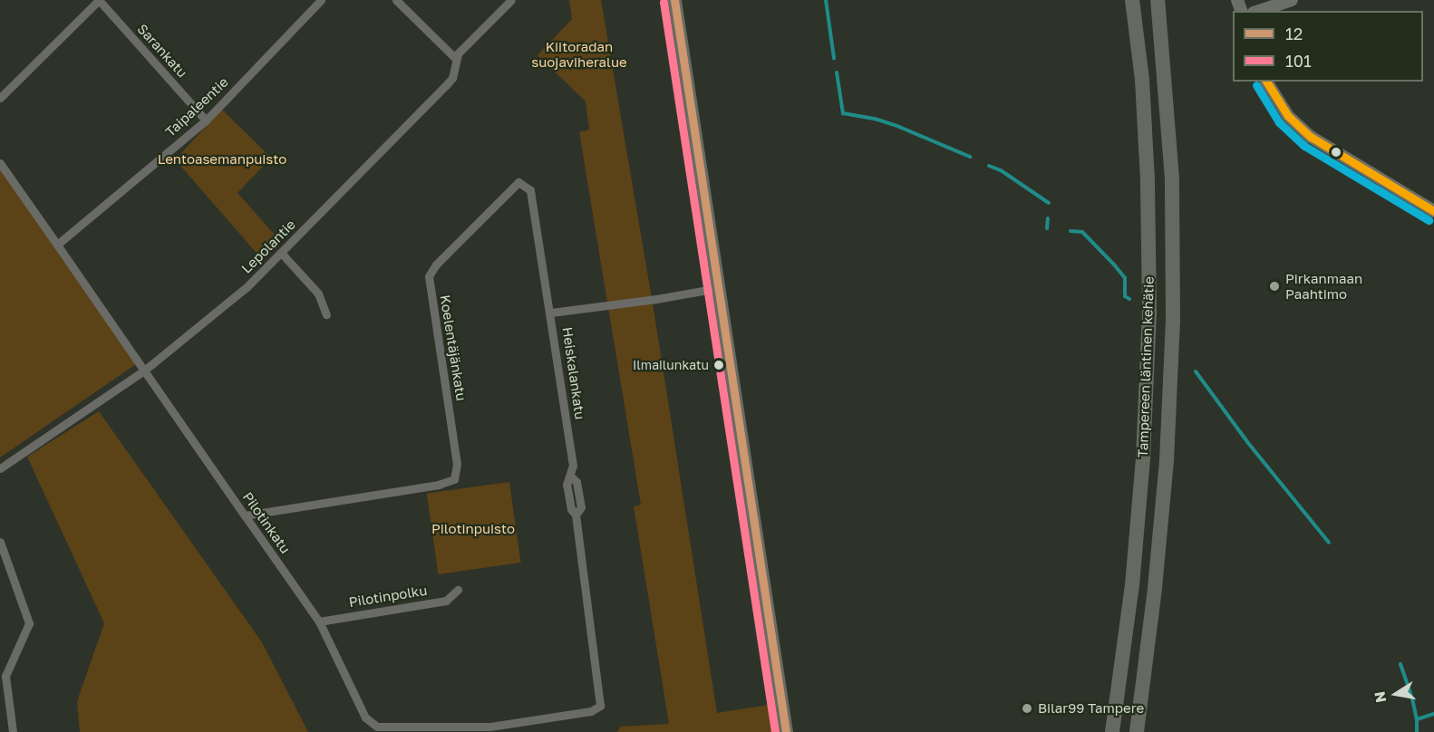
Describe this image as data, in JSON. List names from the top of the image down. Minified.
{"streets":{"highway":["Tampereen läntinen kehätie"],"street":["Sarankatu","Taipaleentie","Lepolantie","Koelentäjänkatu","Heiskalankatu","Pilotinkatu","Pilotinpolku"]},"crossings":[["Sarankatu","Taipaleentie"],["Taipaleentie","Pilotinkatu"],["Lepolantie","Pilotinkatu"],["Koelentäjänkatu","Heiskalankatu"],["Koelentäjänkatu","Pilotinkatu"],["Heiskalankatu","Pilotinkatu"],["Pilotinkatu","Pilotinpolku"]],"parks":["Kiitoradan suojaviheralue","Lentoasemanpuisto","Pilotinpuisto"],"places":["Pirkanmaan Paahtimo","Ilmailunkatu","Bilar99 Tampere"],"lines":["transit line 12","transit line 101"],"legend":["12","101"],"north":"left"}
